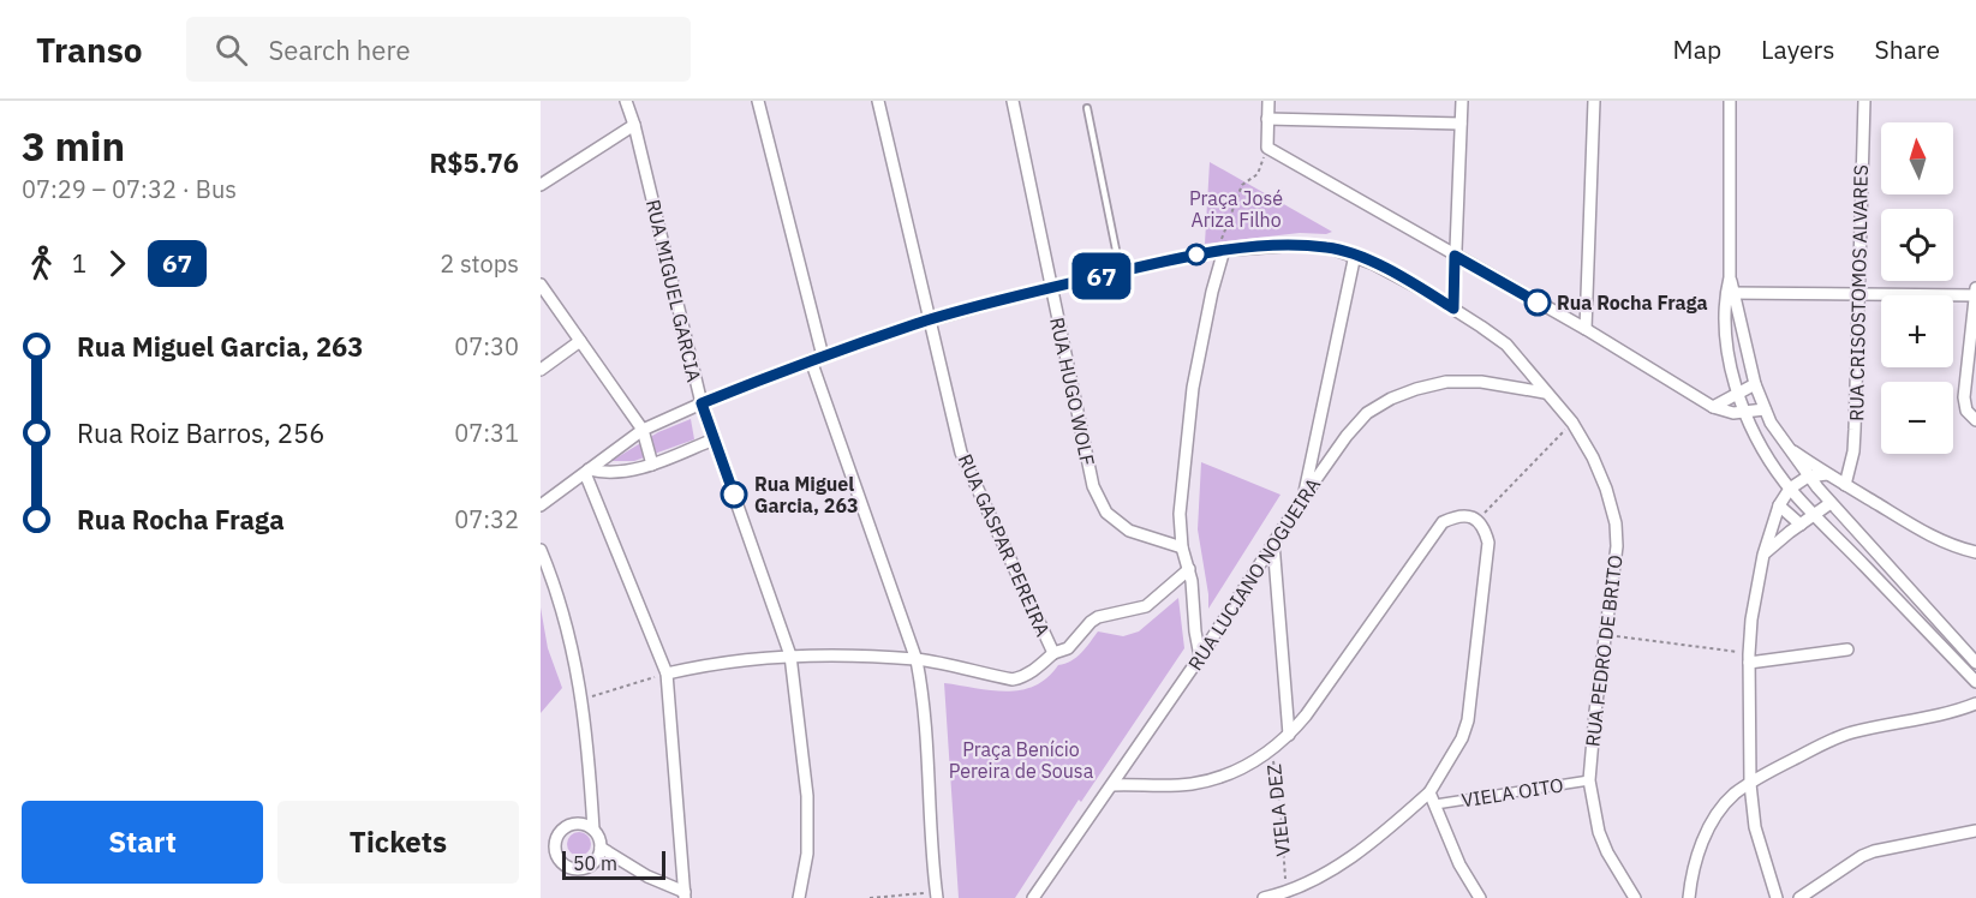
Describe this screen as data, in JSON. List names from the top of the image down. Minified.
{"streets":{"street":["RUA MIGUEL GARCIA","RUA CRISOSTOMOS ALVARES","RUA HUGO WOLF","RUA GASPAR PEREIRA","RUA LUCIANO NOGUEIRA","RUA PEDRO DE BRITO","VIELA OITO"],"path":["VIELA DEZ"]},"crossings":[["RUA MIGUEL GARCIA","RUA PEDRO DE BRITO"],["RUA HUGO WOLF","RUA PEDRO DE BRITO"],["RUA GASPAR PEREIRA","RUA PEDRO DE BRITO"],["RUA LUCIANO NOGUEIRA","RUA PEDRO DE BRITO"],["RUA PEDRO DE BRITO","VIELA OITO"]],"parks":["Praça José Ariza Filho","Praça Benício Pereira de Sousa"],"places":["Rua Rocha Fraga","Rua Miguel Garcia, 263"],"lines":["bus line 67"],"scale_bar":"50 m","north":"top","page":{"header":"Transo","search":"Search here","nav":["Map","Layers","Share"],"heading":["3 min","07:29 – 07:32 · Bus","R$5.76"],"on_map":"67","map_buttons":["+","−"],"legs":["1","67","2 stops"],"list":[{"name":"Rua Miguel Garcia, 263","value":"07:30"},{"name":"Rua Roiz Barros, 256","value":"07:31"},{"name":"Rua Rocha Fraga","value":"07:32"}],"buttons":["Start","Tickets"],"scale":"50 m"}}
